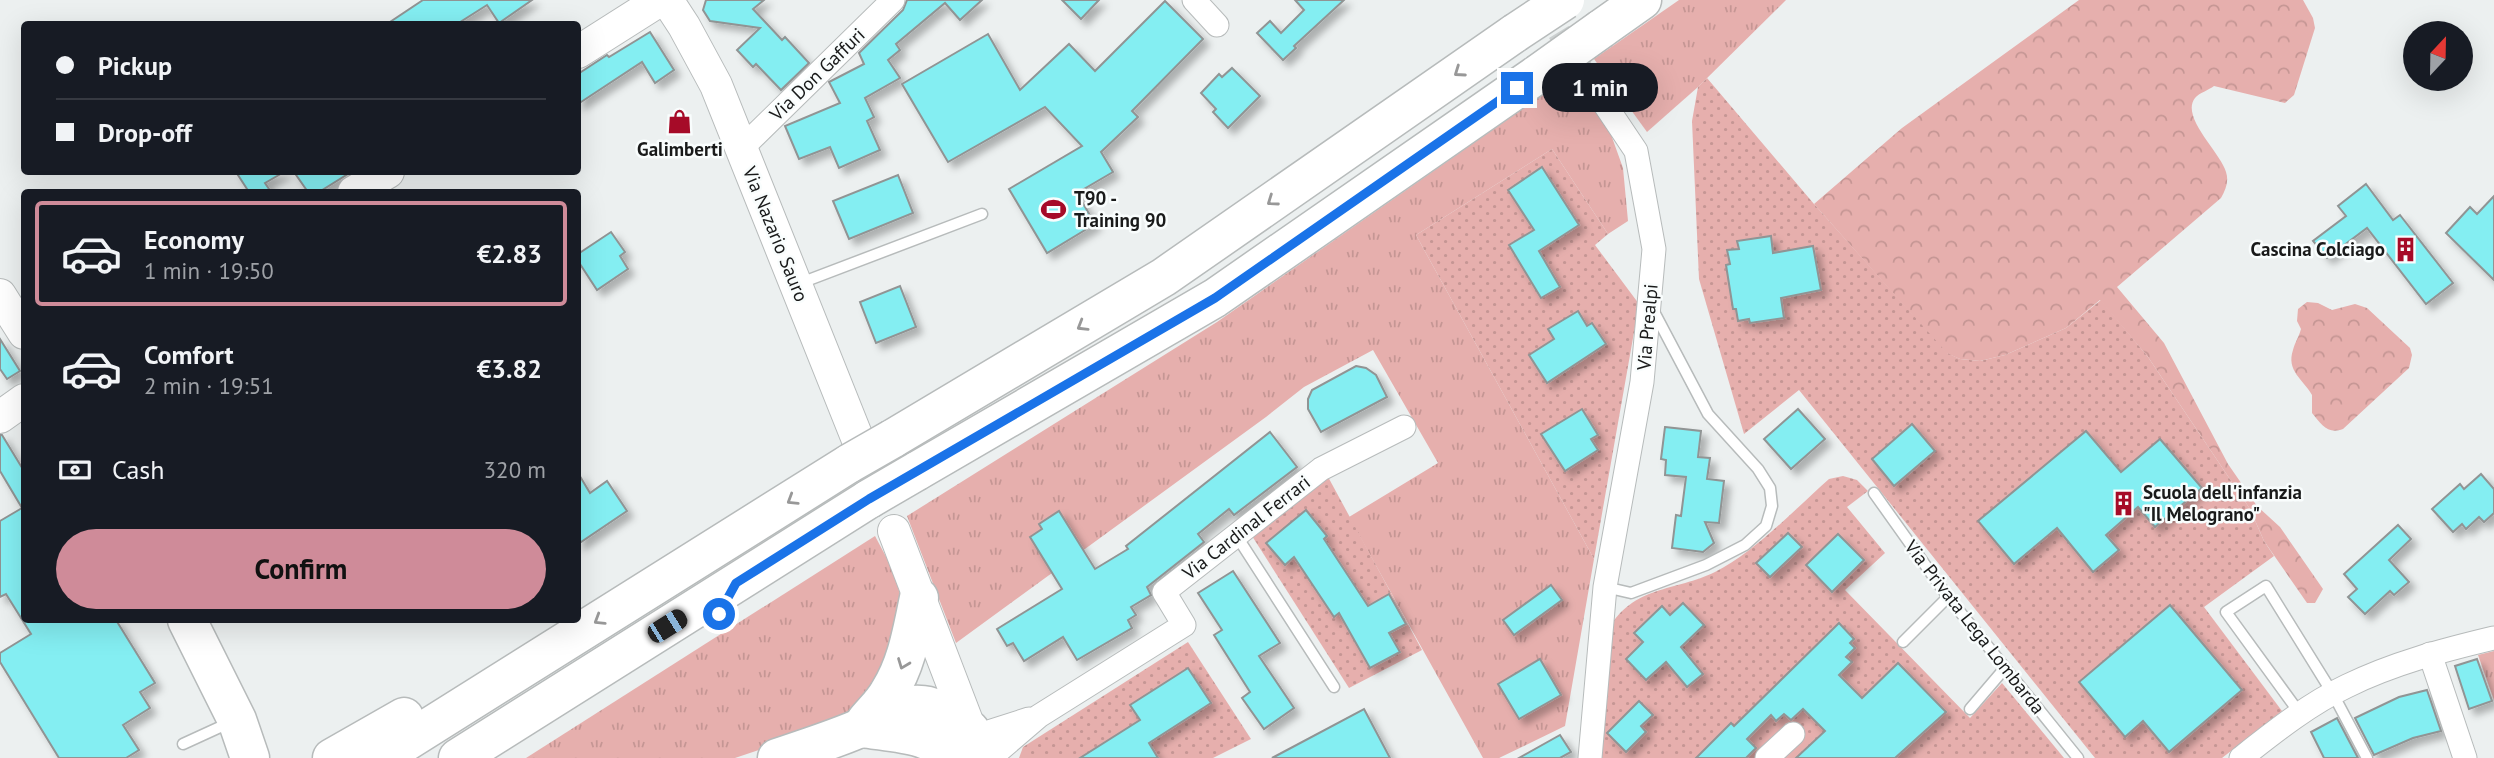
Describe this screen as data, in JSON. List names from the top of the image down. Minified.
{"streets":{"main road":["Via Nazario Sauro"],"street":["Via Don Gaffuri","Via Prealpi","Via Cardinal Ferrari"],"lane":["Via Privata Lega Lombarda"]},"crossings":[["Via Don Gaffuri","Via Nazario Sauro"]],"places":{"shop":["Galimberti"],"sports":["T90 - Training 90"],"building":["Cascina Colciago","Scuola dell'infanzia \"Il Melograno\""]},"north":"top","page":{"banner":["Pickup","Drop-off"],"bubble":"1 min","list":[{"name":"Economy","note":"1 min · 19:50","value":"€2.83"},{"name":"Comfort","note":"2 min · 19:51","value":"€3.82"}],"pay":["Cash","320 m"],"buttons":"Confirm"}}
